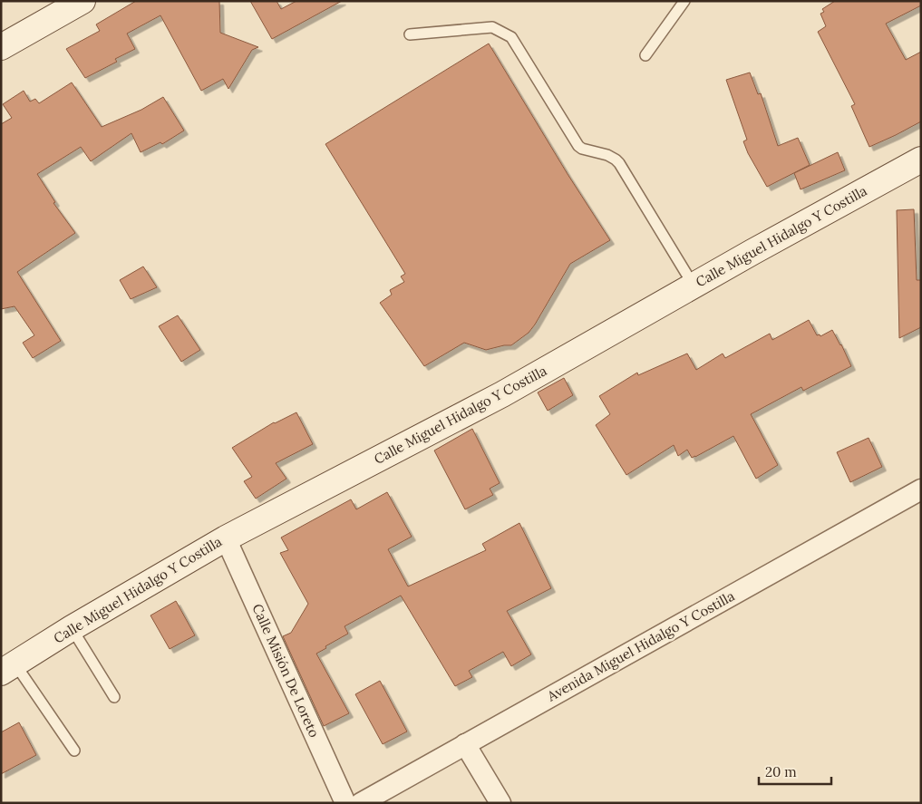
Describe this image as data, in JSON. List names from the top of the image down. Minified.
{"streets":{"street":["Calle Miguel Hidalgo Y Costilla","Avenida Miguel Hidalgo Y Costilla","Calle Misión De Loreto"]},"crossings":[["Calle Miguel Hidalgo Y Costilla","Calle Misión De Loreto"]],"scale_bar":"20 m"}
